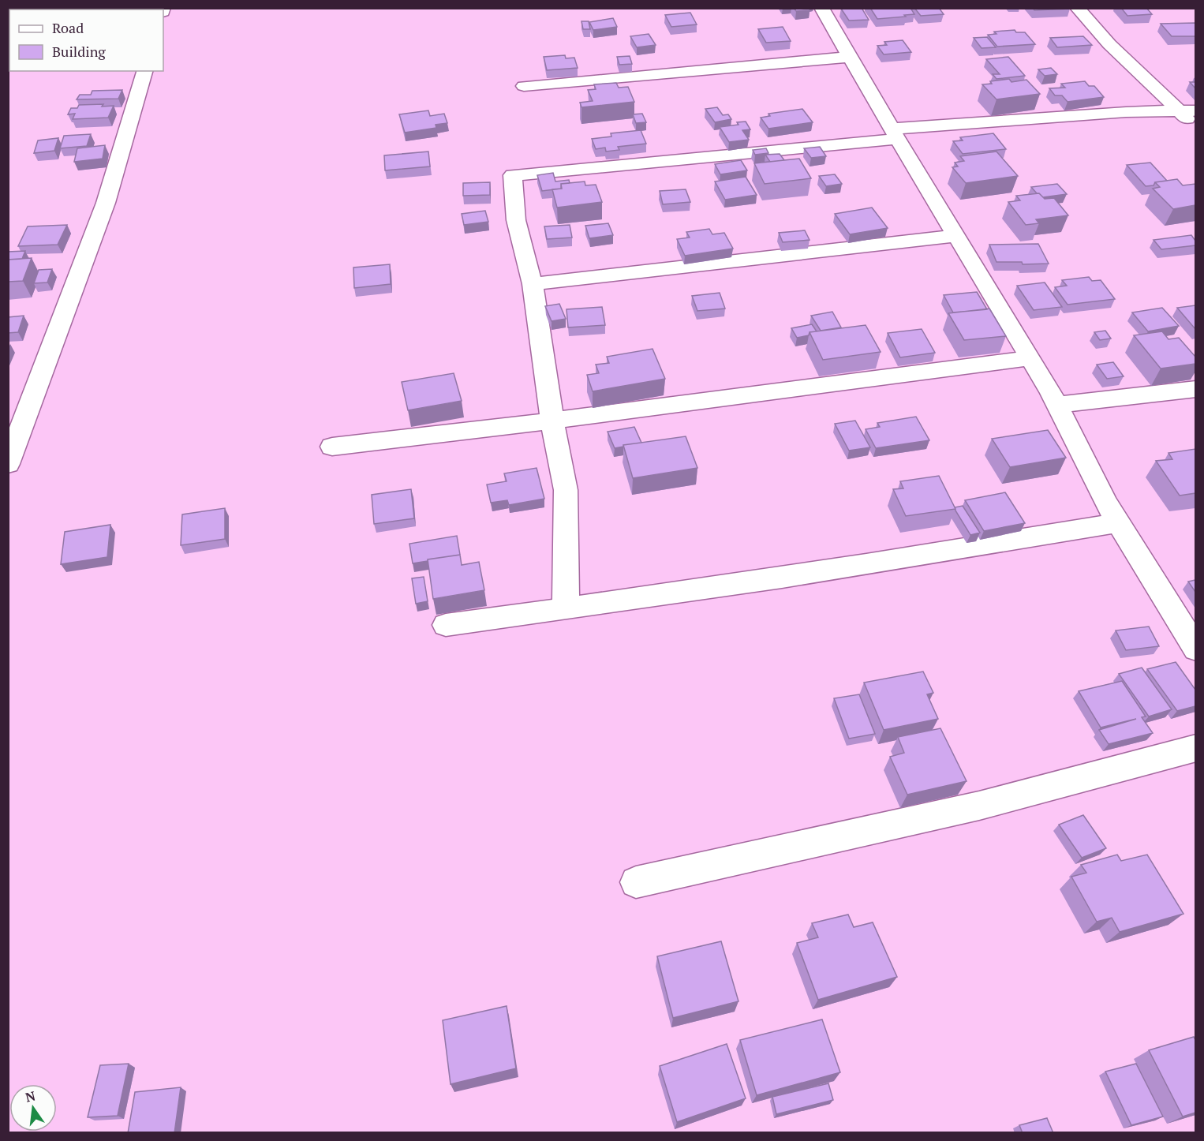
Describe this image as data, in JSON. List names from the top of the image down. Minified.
{"legend":["Road","Building"],"north":"top"}
